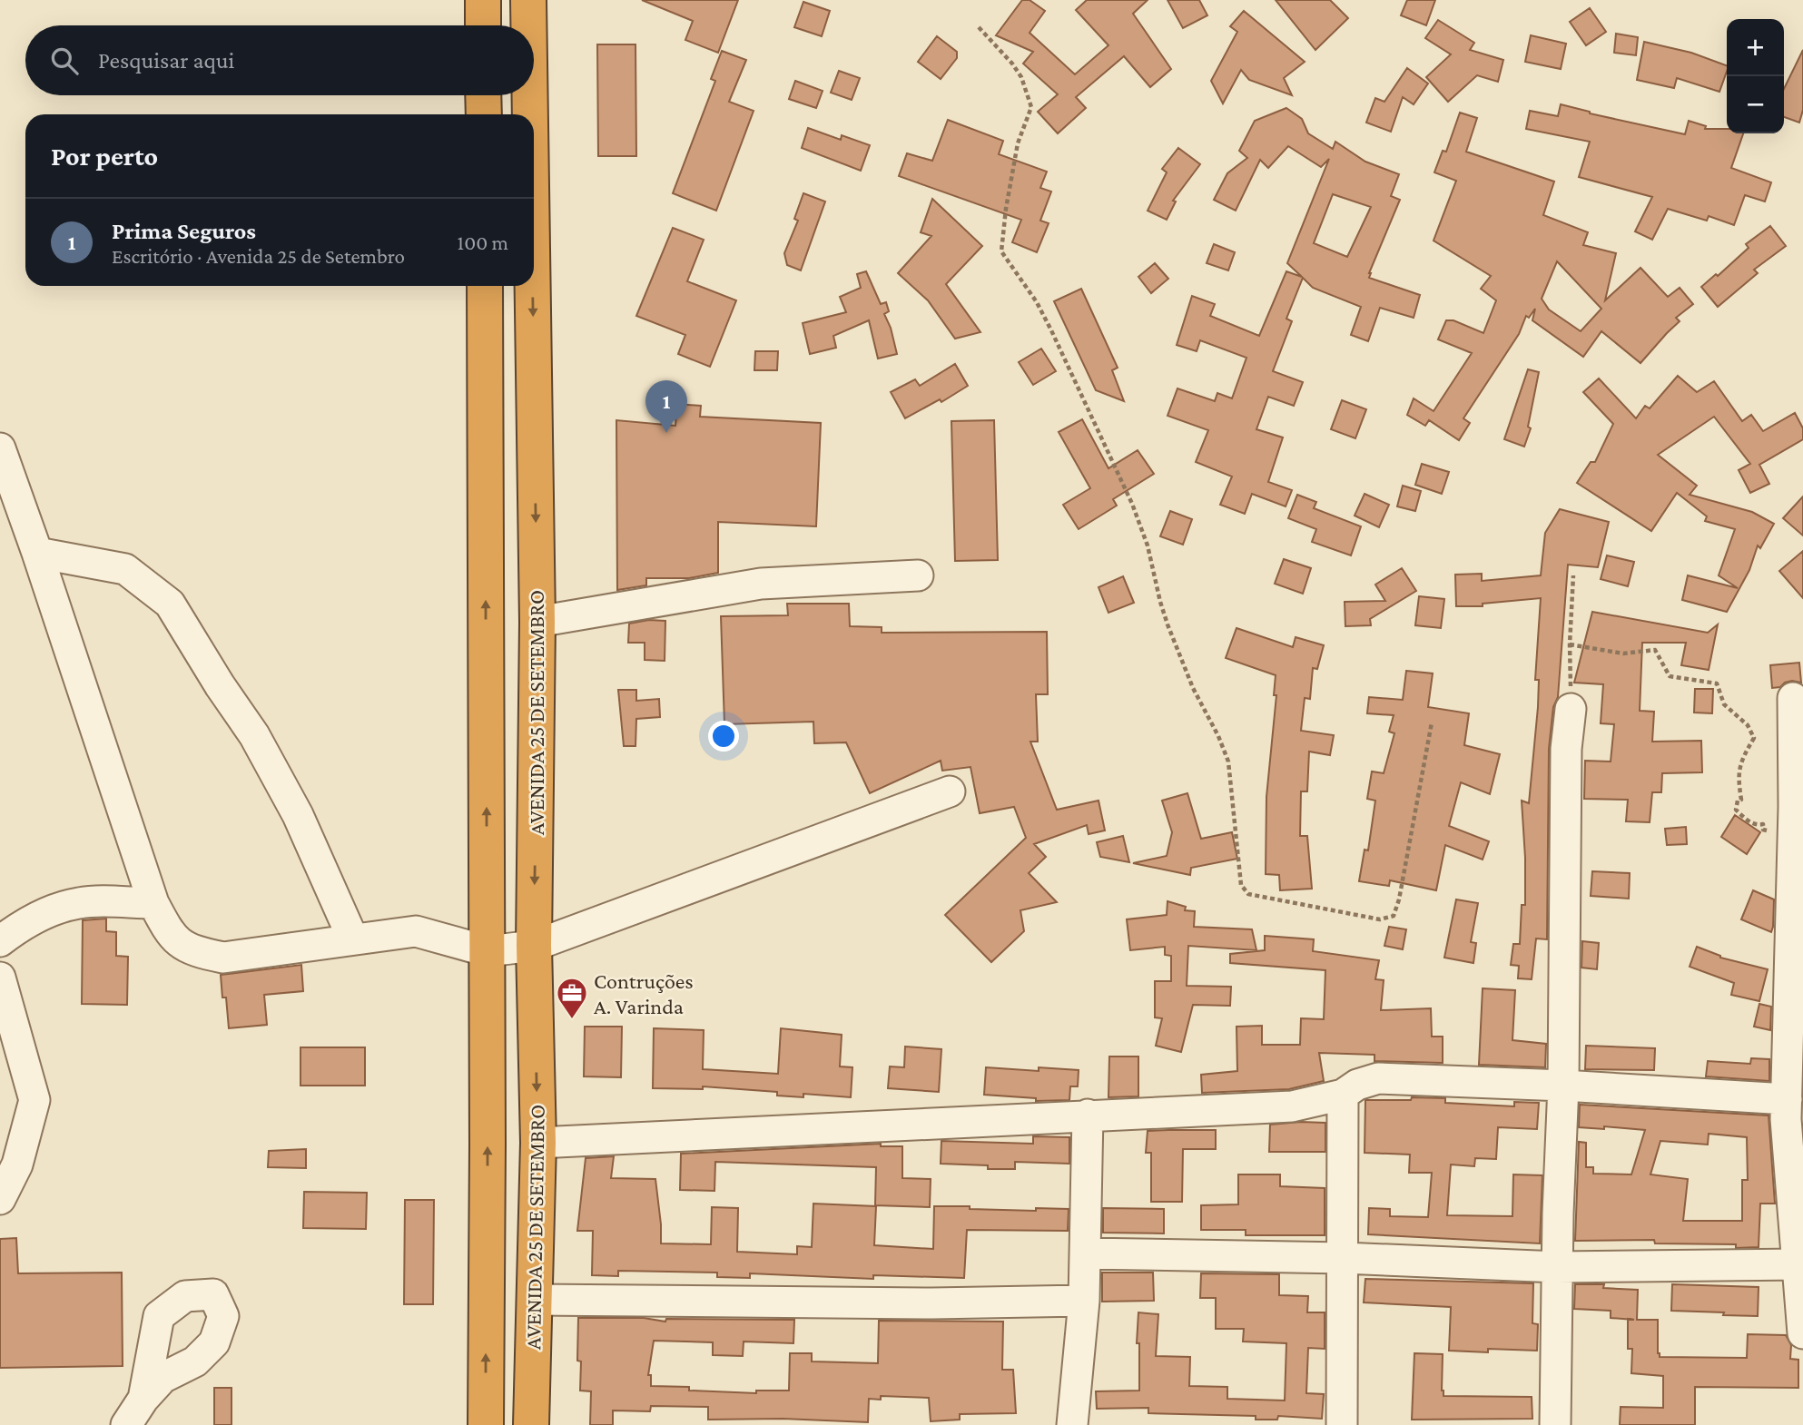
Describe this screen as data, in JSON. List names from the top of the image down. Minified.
{"streets":{"highway":["AVENIDA 25 DE SETEMBRO"]},"places":{"office":["Contruções A. Varinda"]},"page":{"map_buttons":["+","−"],"search":"Pesquisar aqui","heading":"Por perto","list":[{"mark":"1","name":"Prima Seguros","note":"Escritório · Avenida 25 de Setembro","value":"100 m"}],"pins":"1"}}
